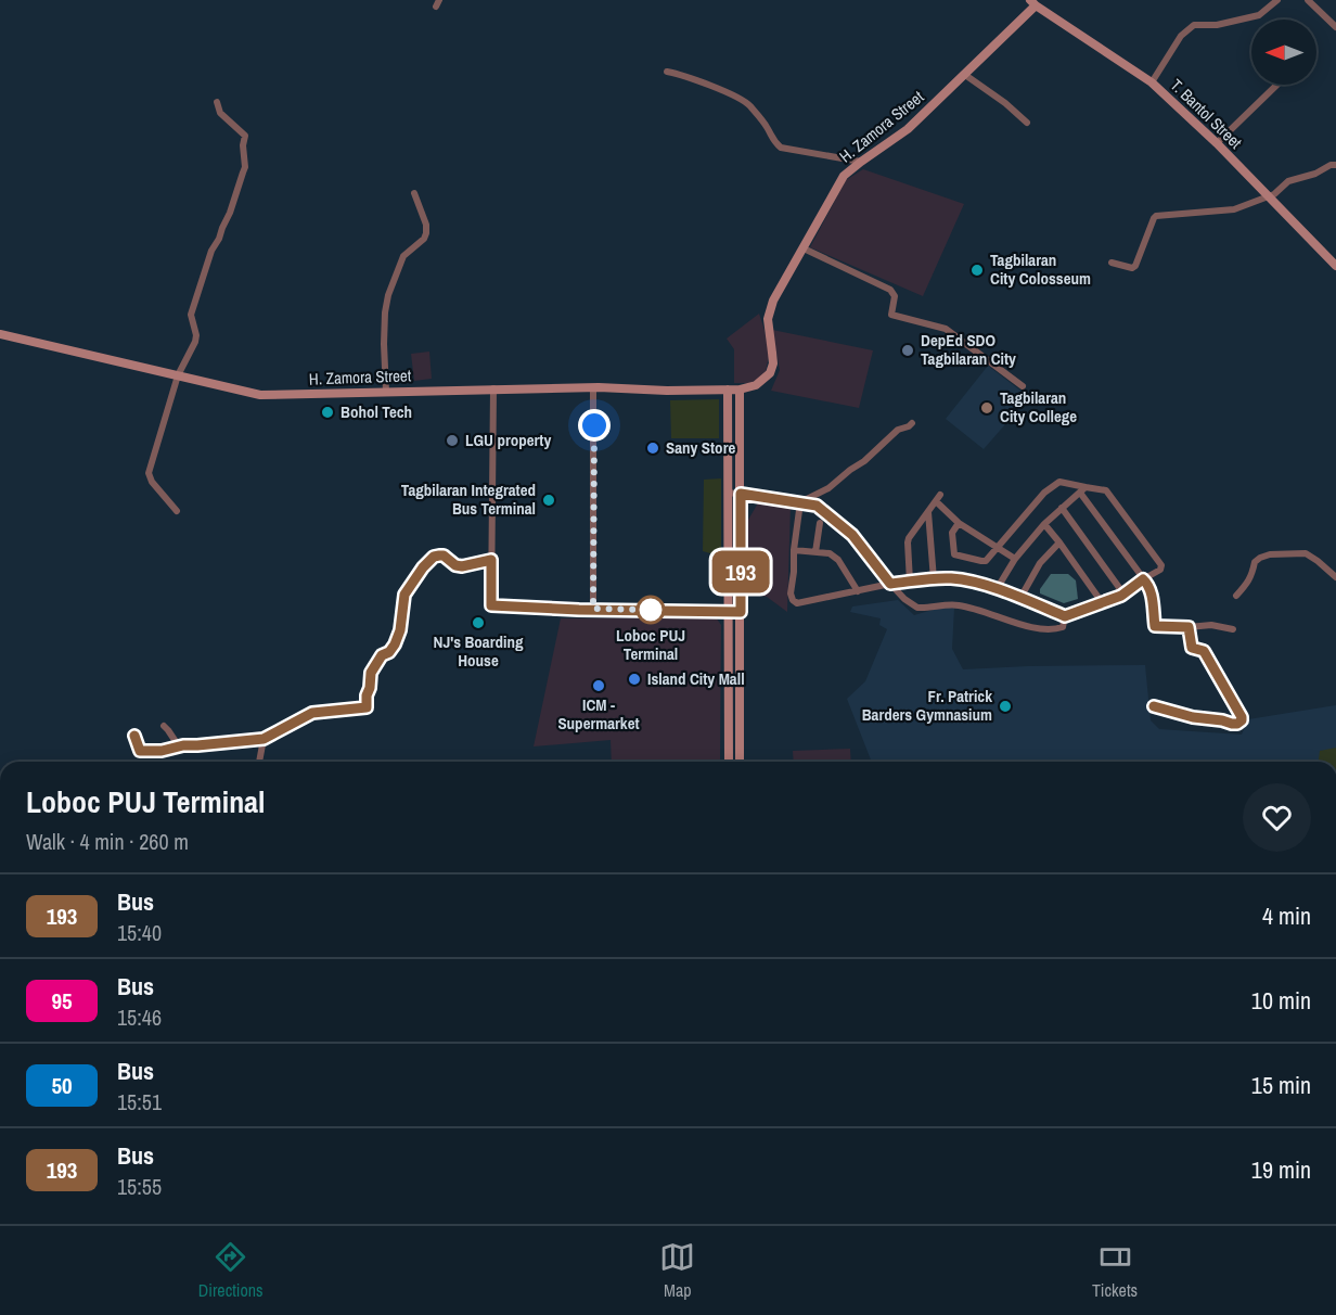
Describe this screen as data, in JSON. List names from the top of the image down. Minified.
{"streets":{"main road":["T. Bantol Street","H. Zamora Street"]},"crossings":[["T. Bantol Street","H. Zamora Street"]],"places":["Tagbilaran City Colosseum","DepEd SDO Tagbilaran City","Tagbilaran City College","Bohol Tech","LGU property","Sany Store","Tagbilaran Integrated Bus Terminal","Loboc PUJ Terminal","NJ's Boarding House","Island City Mall","ICM - Supermarket","Fr. Patrick Barders Gymnasium"],"lines":["bus line 193"],"north":"left","page":{"on_map":"193","heading":["Loboc PUJ Terminal","Walk · 4 min · 260 m"],"list":[{"mark":"193","name":"Bus","note":"15:40","value":"4 min"},{"mark":"95","name":"Bus","note":"15:46","value":"10 min"},{"mark":"50","name":"Bus","note":"15:51","value":"15 min"},{"mark":"193","name":"Bus","note":"15:55","value":"19 min"}],"tabs":["Directions","Map","Tickets"]}}
